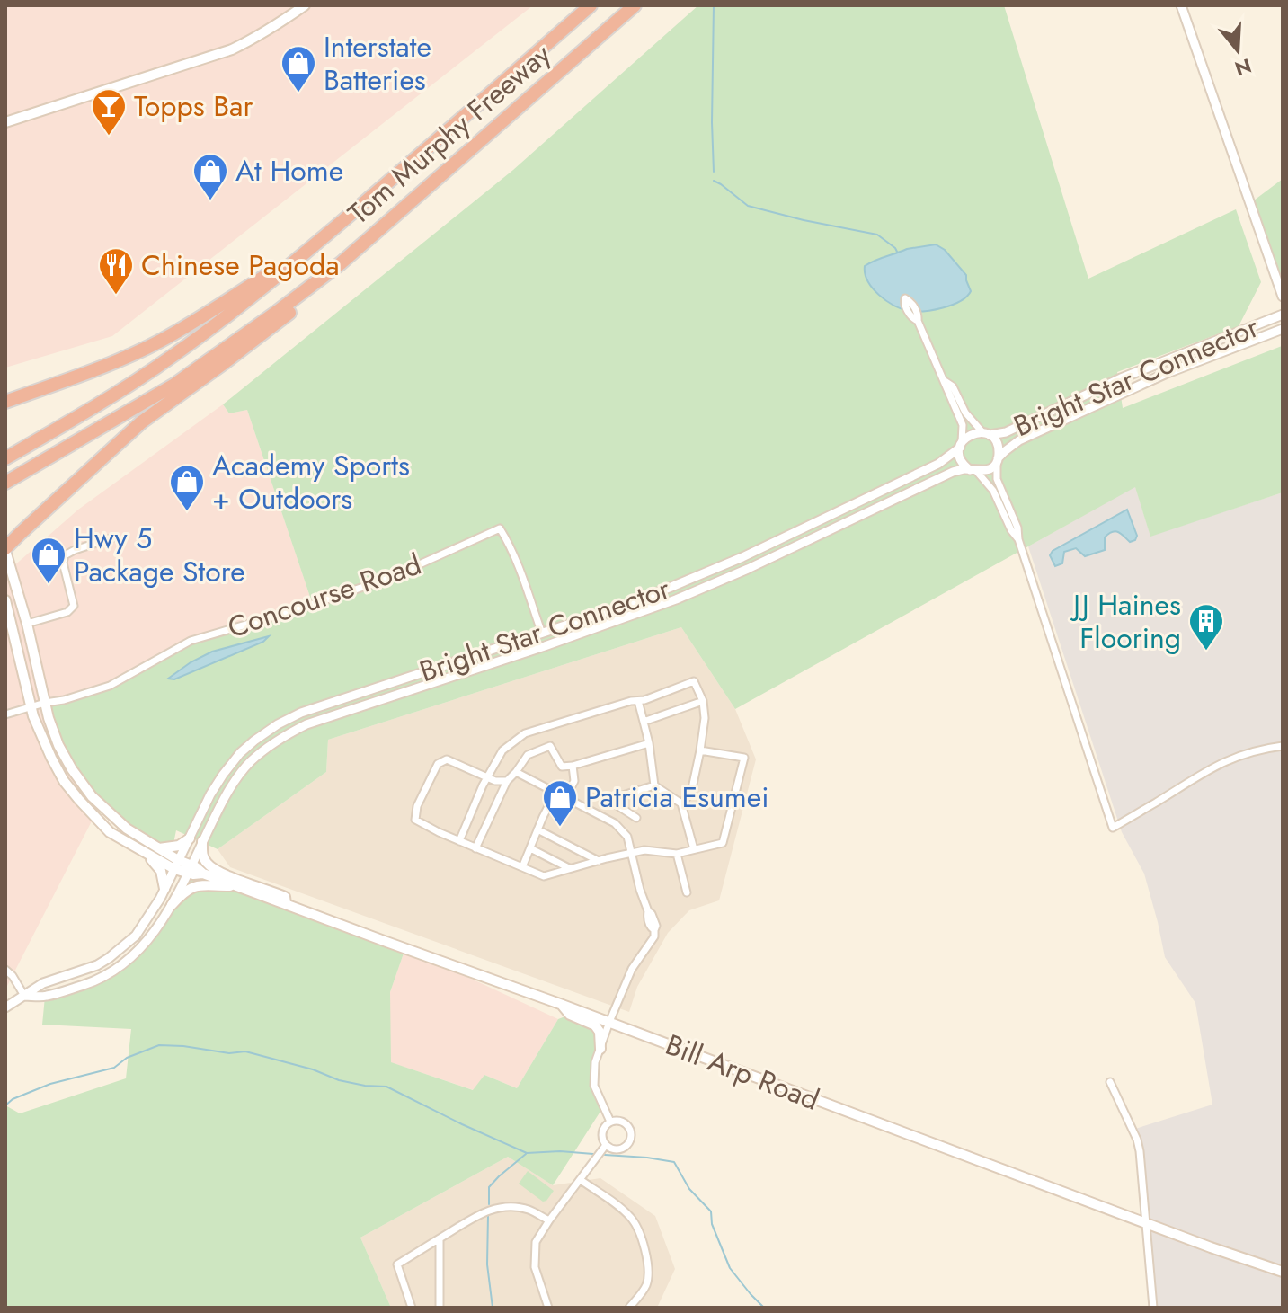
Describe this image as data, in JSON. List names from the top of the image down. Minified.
{"streets":{"highway":["Tom Murphy Freeway"],"main road":["Bill Arp Road"],"street":["Bright Star Connector","Concourse Road"]},"crossings":[["Bright Star Connector","Concourse Road"],["Bright Star Connector","Bill Arp Road"],["Concourse Road","Bill Arp Road"]],"places":{"shop":["Interstate Batteries","At Home","Academy Sports + Outdoors","Hwy 5 Package Store","Patricia Esumei"],"bar":["Topps Bar"],"restaurant":["Chinese Pagoda"],"building":["JJ Haines Flooring"]},"north":"bottom"}
